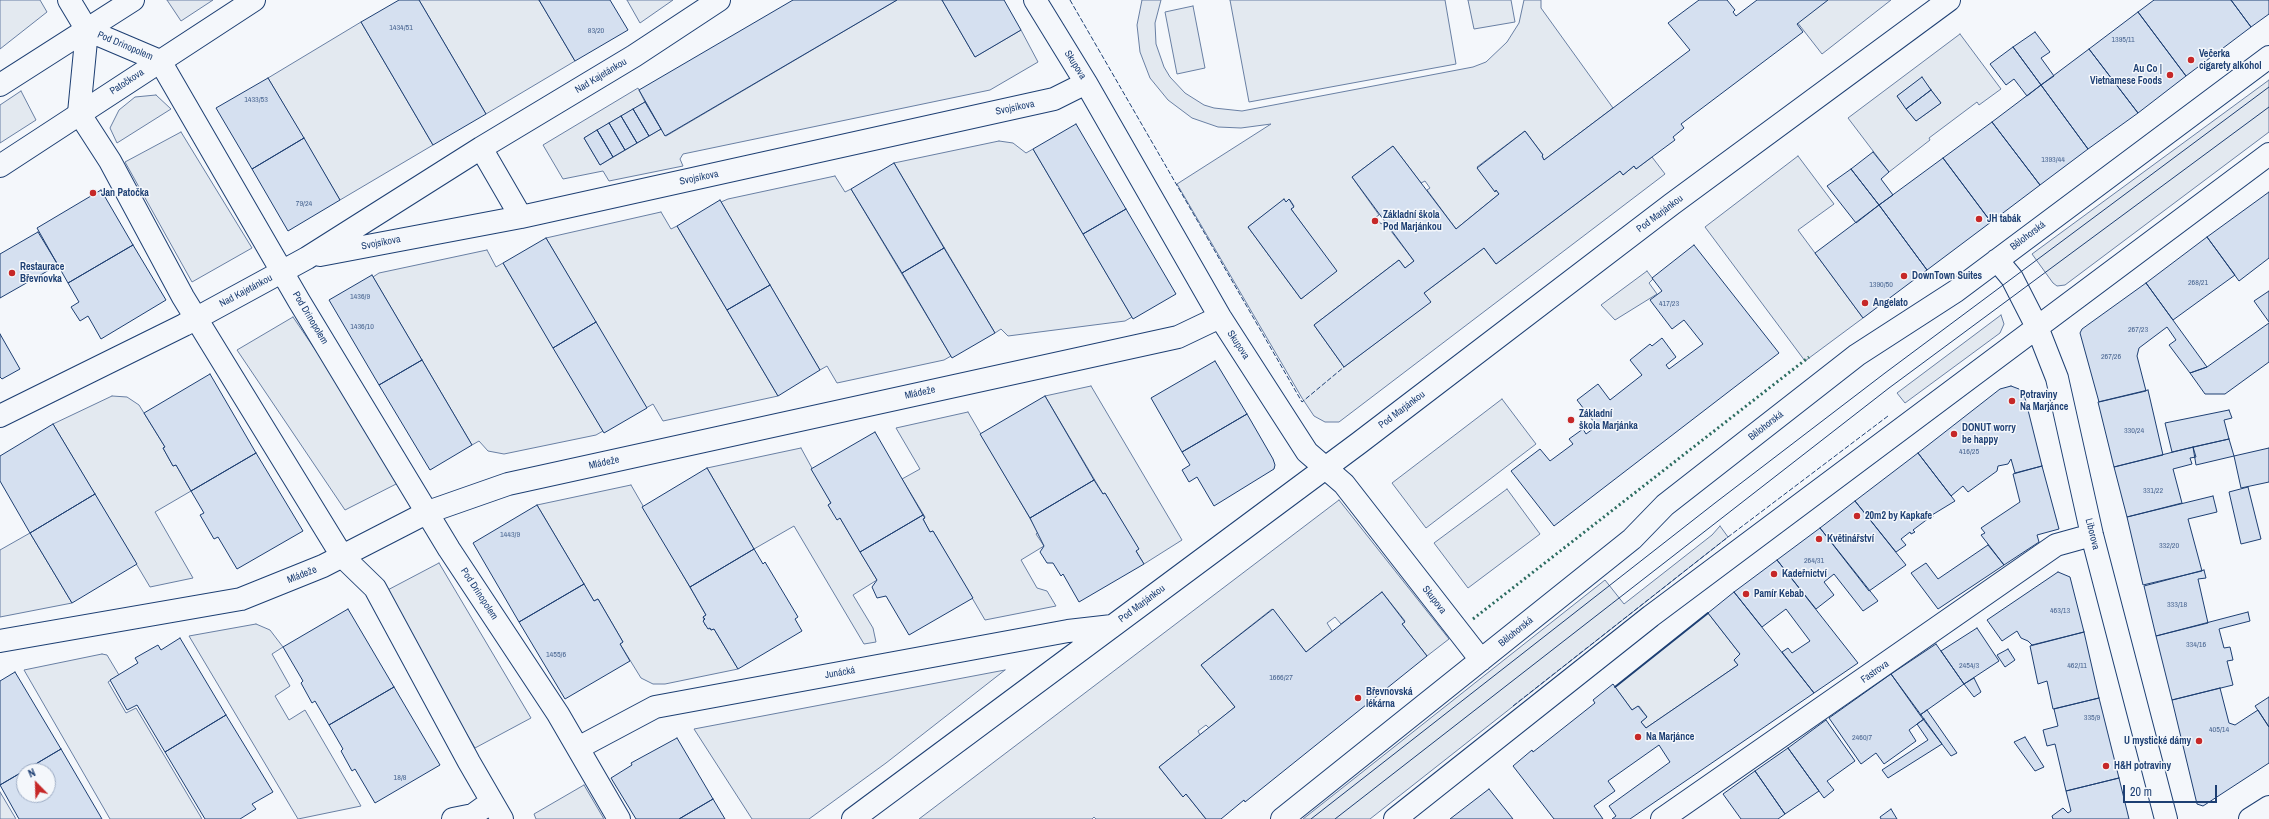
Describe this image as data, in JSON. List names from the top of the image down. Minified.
{"streets":{"street":["Pod Drinopolem","Skupova","Nad Kajetánkou","Patočkova","Svojsíkova","Pod Marjánkou","Bělohorská","Mládeže","Liborova","Fastrova","Junácká"]},"crossings":[["Pod Drinopolem","Nad Kajetánkou"],["Pod Drinopolem","Patočkova"],["Pod Drinopolem","Mládeže"],["Pod Drinopolem","Junácká"],["Skupova","Svojsíkova"],["Skupova","Pod Marjánkou"],["Skupova","Bělohorská"],["Skupova","Mládeže"],["Nad Kajetánkou","Svojsíkova"],["Pod Marjánkou","Junácká"],["Bělohorská","Liborova"],["Liborova","Fastrova"]],"places":["Večerka cigarety alkohol","Au Co | Vietnamese Foods","Jan Patočka","JH tabák","Základní škola Pod Marjánkou","Restaurace Břevnovka","DownTown Suites","Angelato","Potraviny Na Marjánce","Základní škola Marjánka","DONUT worry be happy","20m2 by Kapkafe","Květinářství","Kadeřnictví","Pamír Kebab","Břevnovská lékárna","Na Marjánce","U mystické dámy","H&H potraviny"],"house_numbers":["1434/51","83/20","1395/11","1433/53","1393/44","79/24","268/21","1390/50","1436/9","417/23","1436/10","267/23","267/26","330/24","416/25","331/22","1443/9","332/20","264/31","333/18","463/13","334/16","1455/6","2454/3","462/11","1666/27","335/9","405/14","2460/7","18/8"],"scale_bar":"20 m","north":"top left"}
